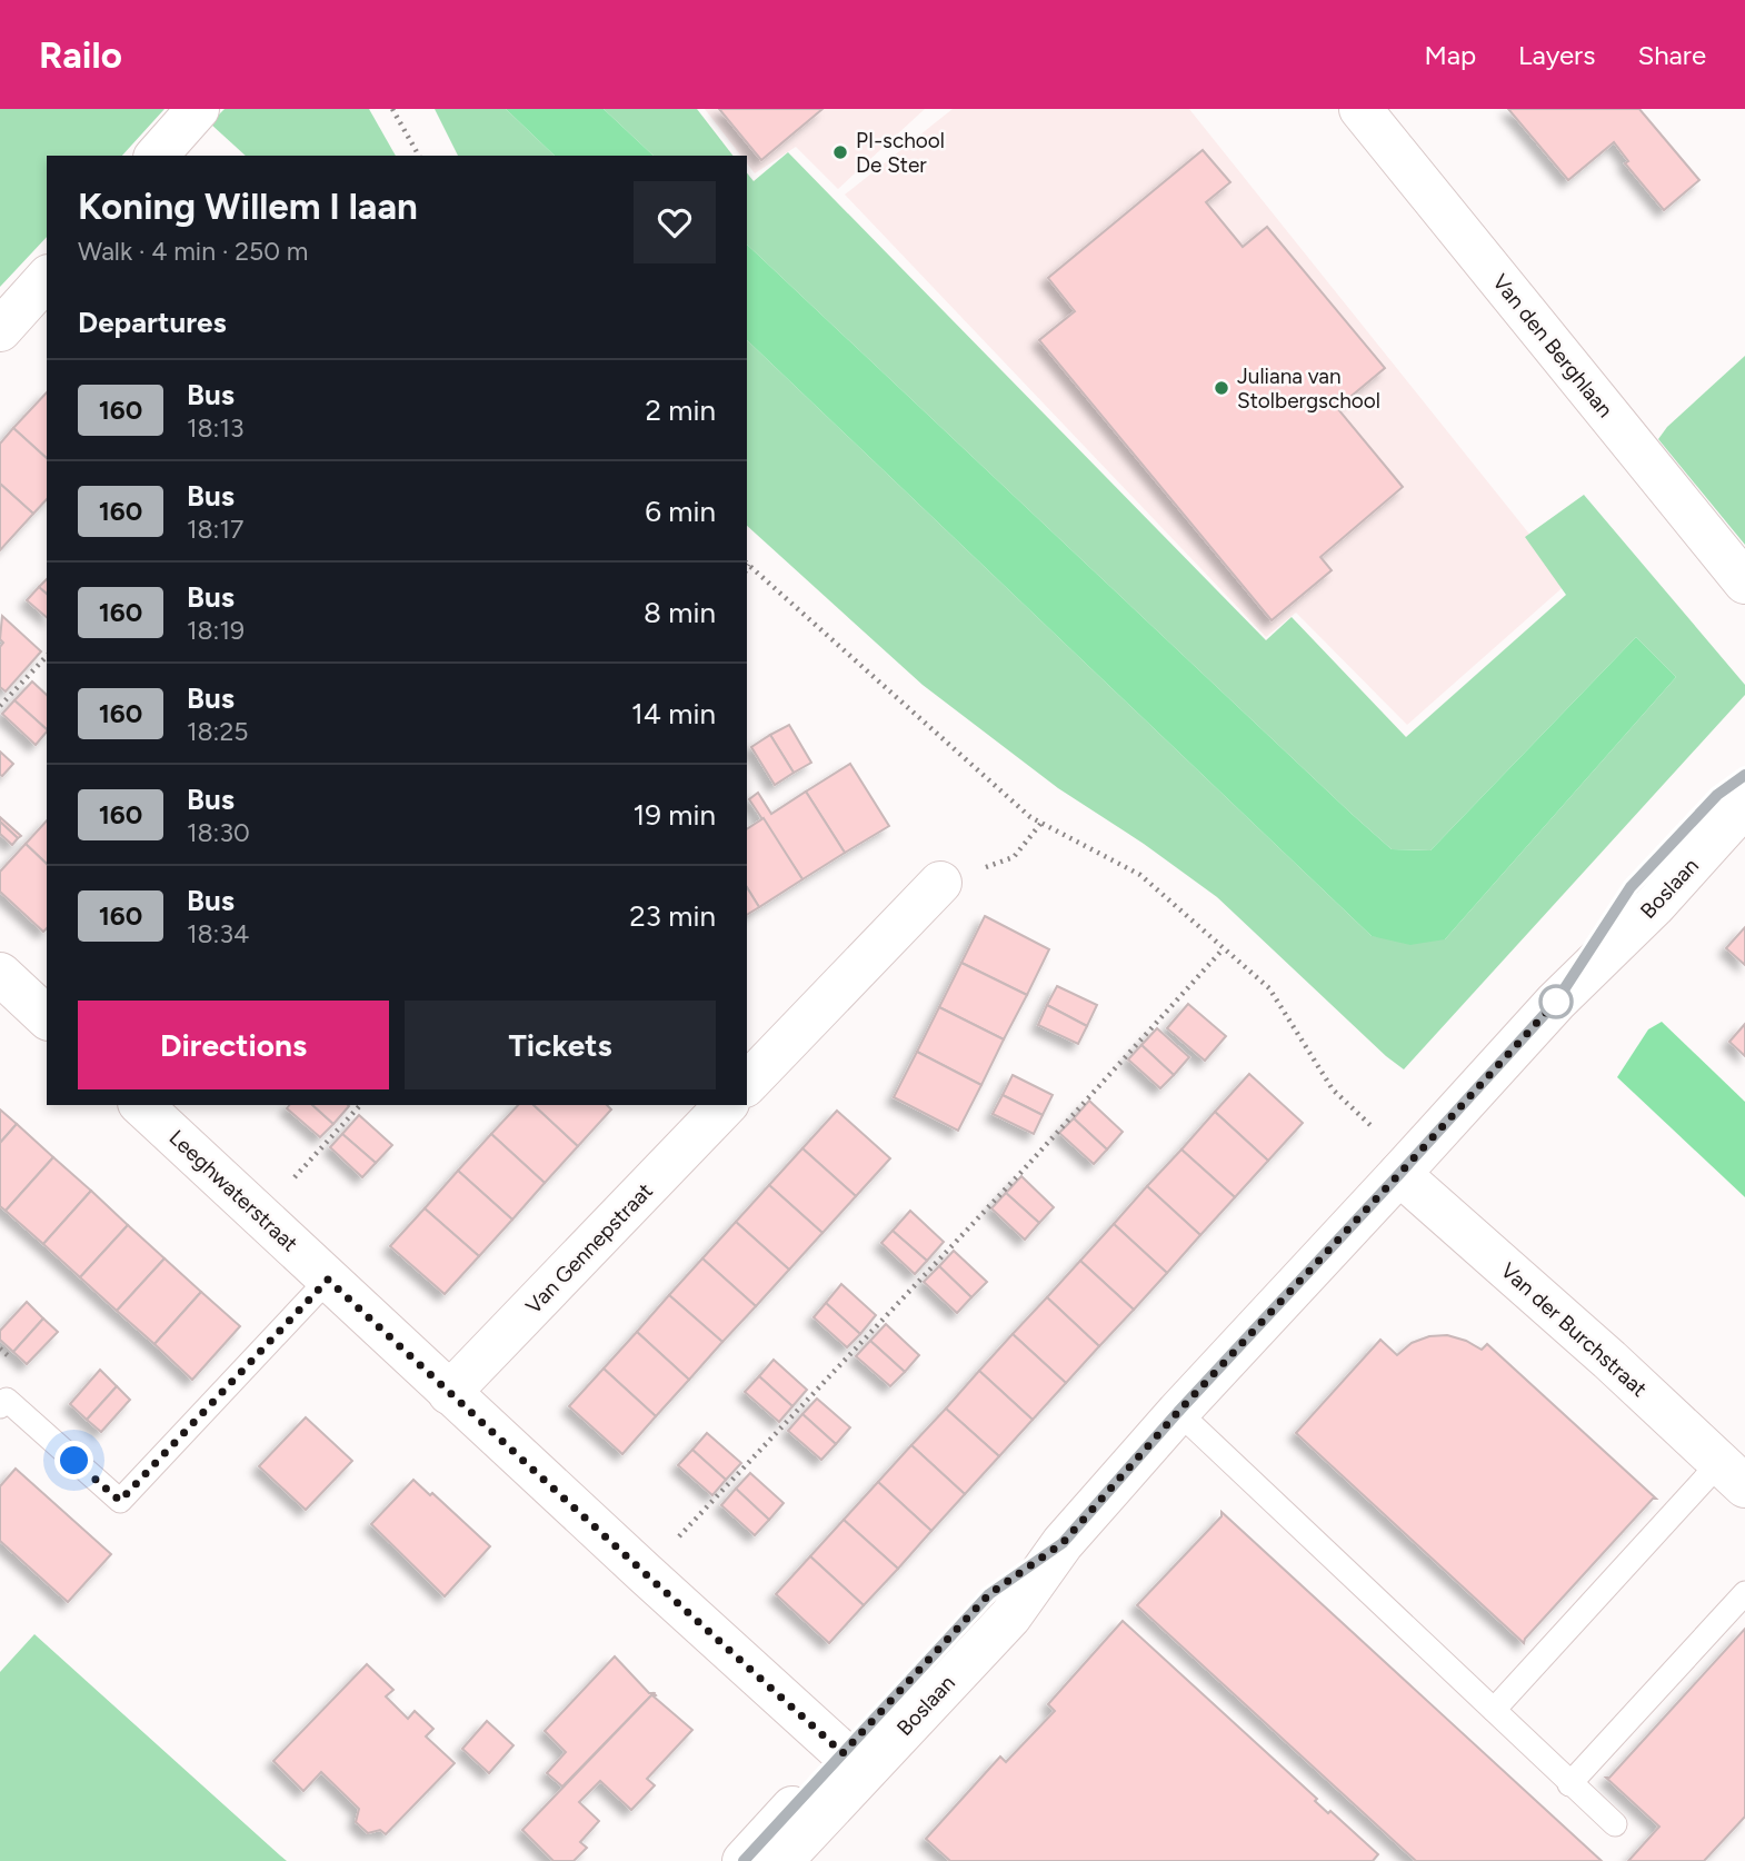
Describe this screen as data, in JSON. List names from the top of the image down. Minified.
{"streets":{"street":["Van den Berghlaan","Boslaan","Leeghwaterstraat","Van Gennepstraat","Van der Burchstraat"]},"crossings":[["Boslaan","Leeghwaterstraat"],["Boslaan","Van der Burchstraat"],["Leeghwaterstraat","Van Gennepstraat"]],"places":["PI-school De Ster","Juliana van Stolbergschool"],"lines":["bus line 160"],"page":{"header":"Railo","nav":["Map","Layers","Share"],"heading":[["Koning Willem I laan","Walk · 4 min · 250 m"],"Departures"],"list":[{"mark":"160","name":"Bus","note":"18:13","value":"2 min"},{"mark":"160","name":"Bus","note":"18:17","value":"6 min"},{"mark":"160","name":"Bus","note":"18:19","value":"8 min"},{"mark":"160","name":"Bus","note":"18:25","value":"14 min"},{"mark":"160","name":"Bus","note":"18:30","value":"19 min"},{"mark":"160","name":"Bus","note":"18:34","value":"23 min"}],"buttons":["Directions","Tickets"]}}
